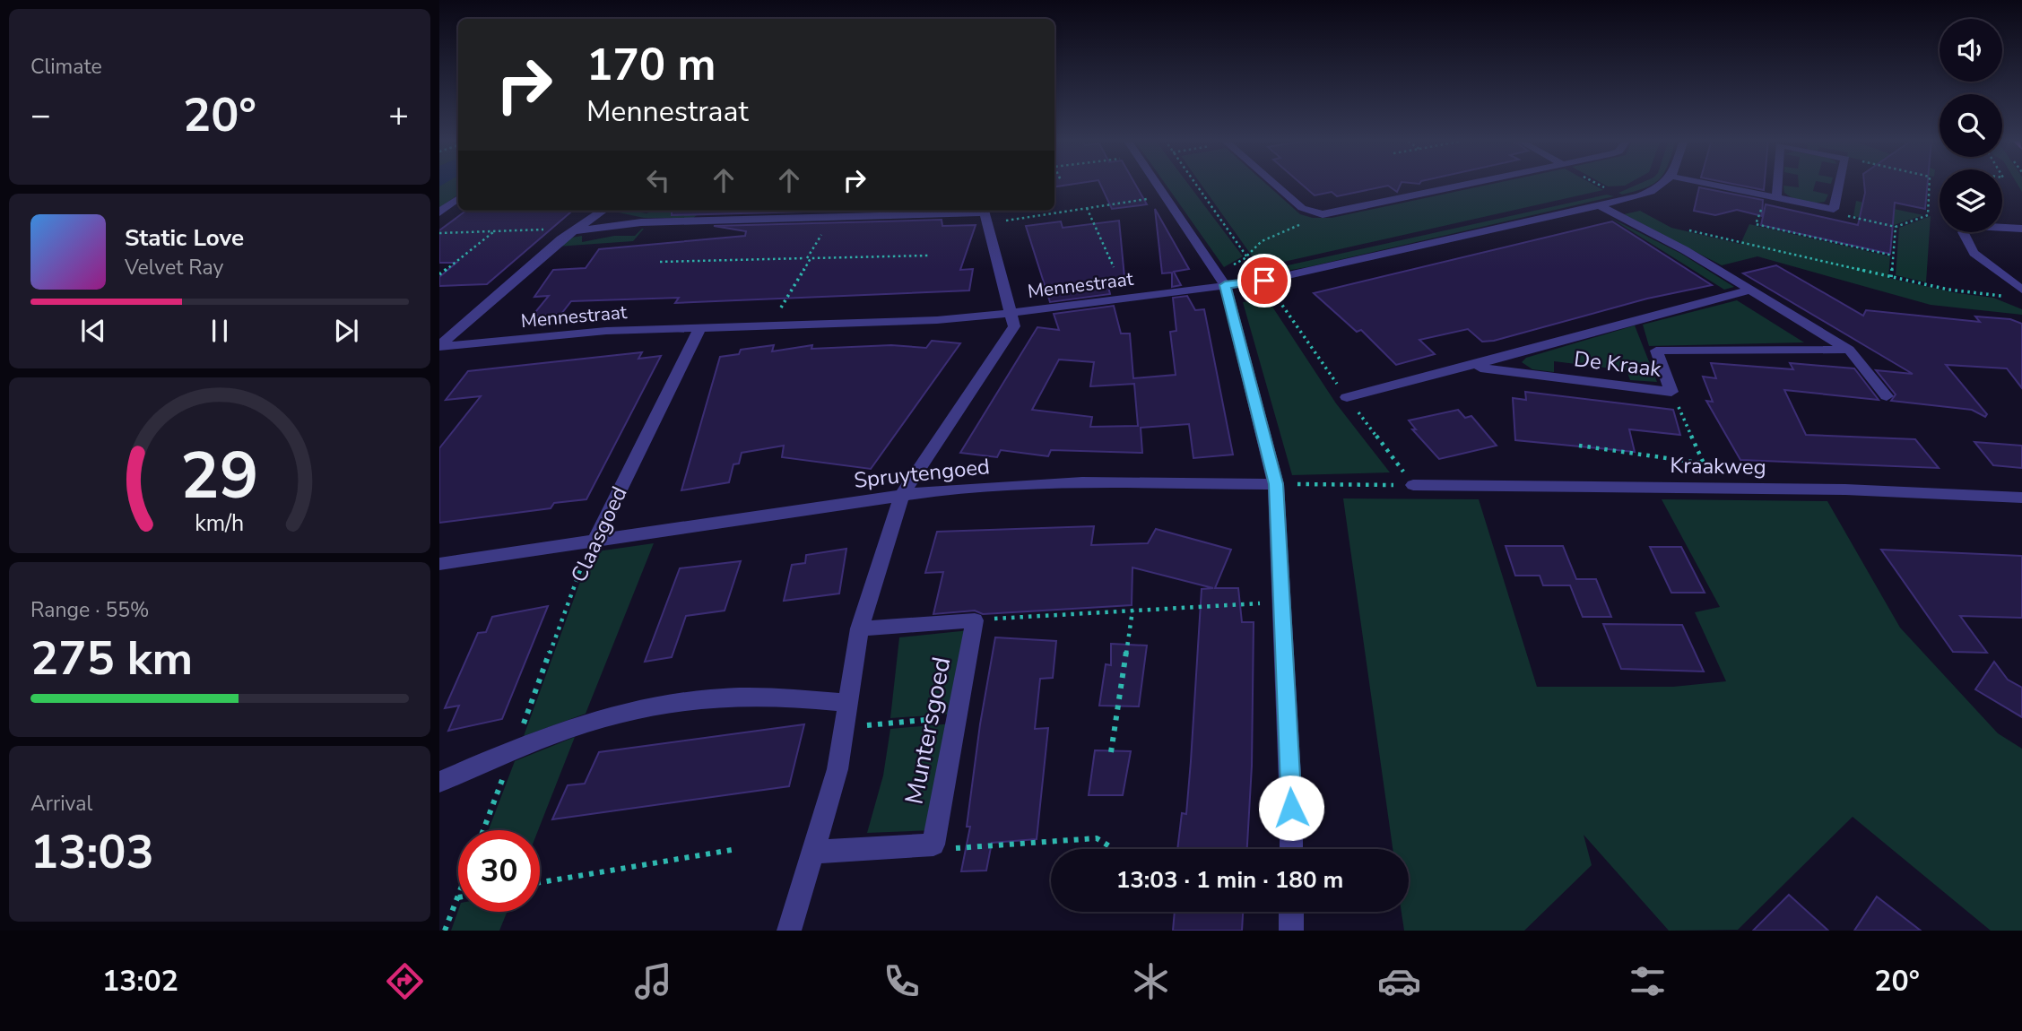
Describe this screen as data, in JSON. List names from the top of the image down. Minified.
{"streets":{"street":["Mennestraat","De Kraak","Kraakweg","Spruytengoed","Claasgoed","Muntersgoed"]},"crossings":[["Mennestraat","Claasgoed"],["Spruytengoed","Claasgoed"]],"page":{"tile":["Climate",["Range · 55%","275 km"],["Arrival","13:03"]],"turn":["170 m","Mennestraat"],"heat":["−","20°","+"],"song":["Static Love","Velvet Ray"],"limit":"30","trip":"13:03 · 1 min · 180 m","tabs":["13:02","20°"],"gauge":["29","km/h"]}}
